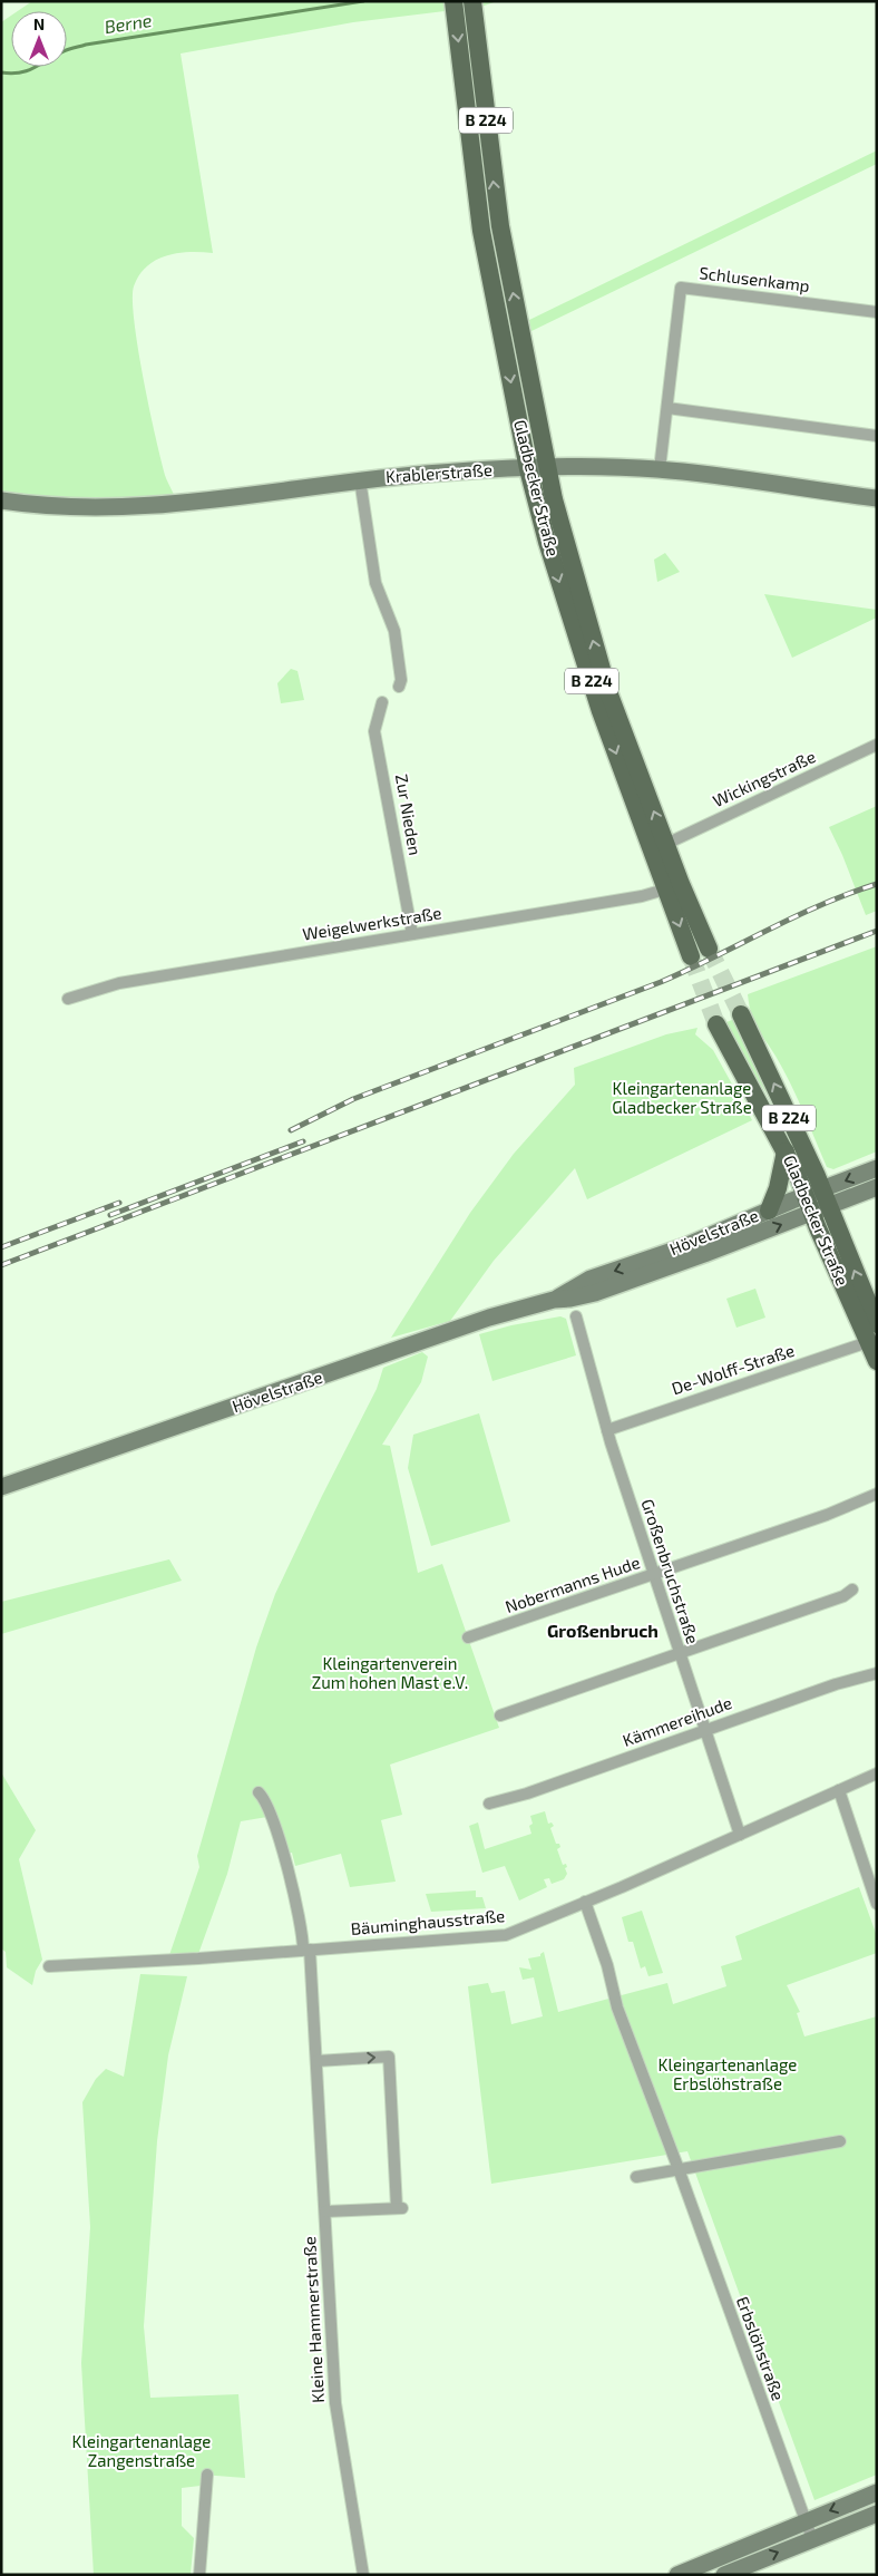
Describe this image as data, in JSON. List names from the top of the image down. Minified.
{"streets":{"main road":["B 224","Krablerstraße","Gladbecker Straße","Hövelstraße"],"street":["Schlusenkamp","Wickingstraße","Zur Nieden","Weigelwerkstraße","De-Wolff-Straße","Großenbruchstraße","Nobermanns Hude","Kämmereihude","Bäuminghausstraße","Kleine Hammerstraße","Erbslöhstraße"]},"crossings":[["Schlusenkamp","Krablerstraße"],["Krablerstraße","Gladbecker Straße"],["Gladbecker Straße","Wickingstraße"],["Gladbecker Straße","Weigelwerkstraße"],["Gladbecker Straße","Hövelstraße"],["Gladbecker Straße","De-Wolff-Straße"],["Zur Nieden","Weigelwerkstraße"],["De-Wolff-Straße","Großenbruchstraße"],["Großenbruchstraße","Nobermanns Hude"],["Großenbruchstraße","Kämmereihude"],["Großenbruchstraße","Bäuminghausstraße"],["Bäuminghausstraße","Kleine Hammerstraße"],["Bäuminghausstraße","Erbslöhstraße"]],"districts":["Großenbruch"],"water":["Berne"],"parks":["Kleingartenanlage Gladbecker Straße","Kleingartenverein Zum hohen Mast e.V.","Kleingartenanlage Erbslöhstraße","Kleingartenanlage Zangenstraße"],"north":"top"}
